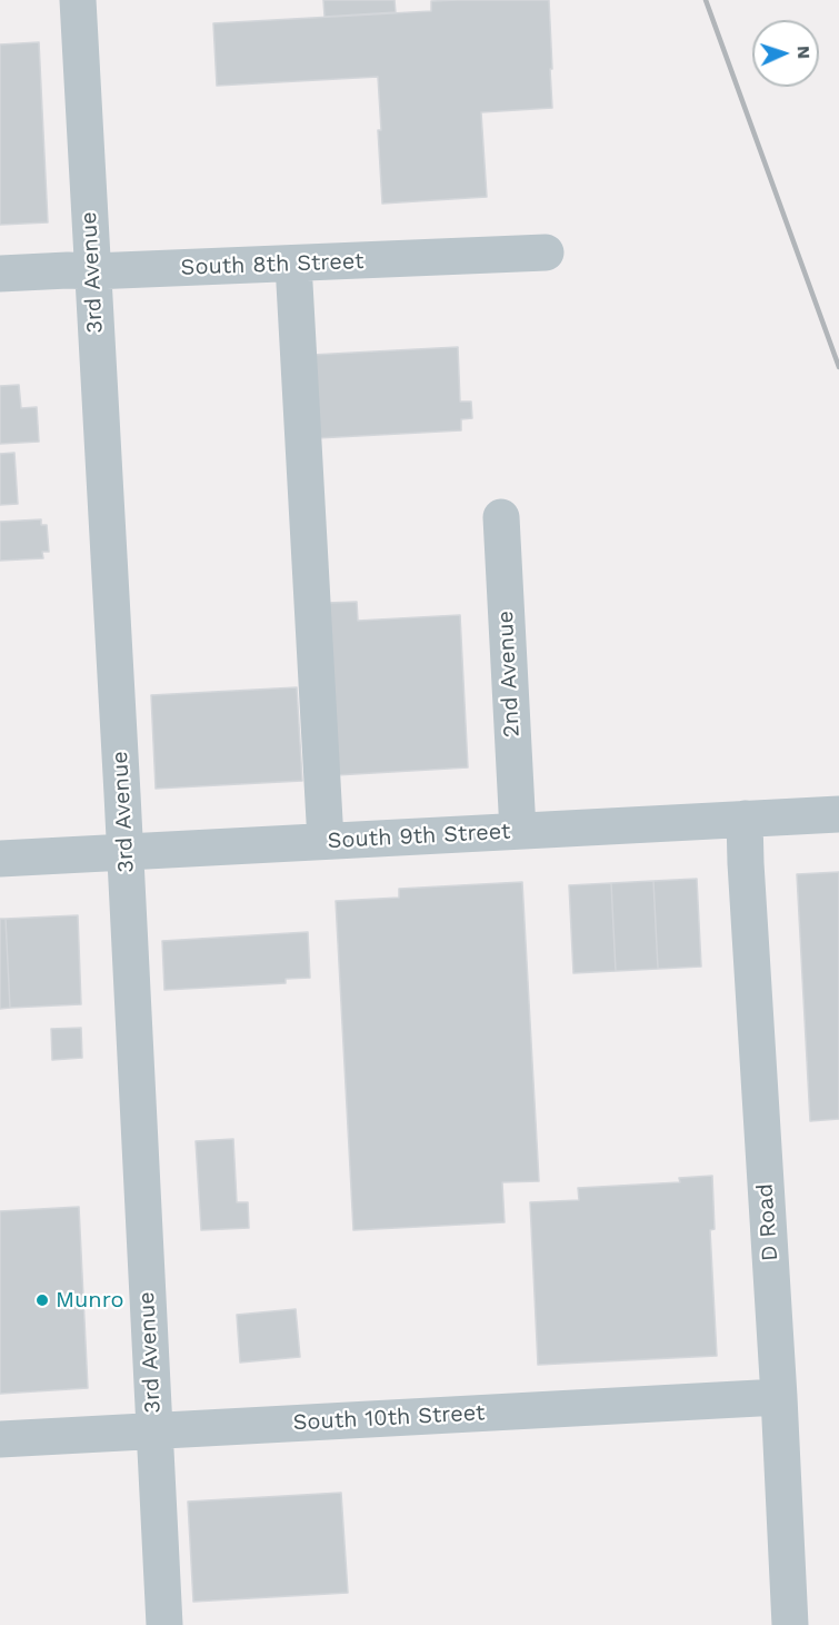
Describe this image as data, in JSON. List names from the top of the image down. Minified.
{"streets":{"street":["South 8th Street","3rd Avenue","2nd Avenue","South 9th Street","D Road","South 10th Street"]},"crossings":[["South 8th Street","3rd Avenue"],["3rd Avenue","South 9th Street"],["3rd Avenue","South 10th Street"],["2nd Avenue","South 9th Street"],["South 9th Street","D Road"],["D Road","South 10th Street"]],"places":["Munro"],"north":"right"}
